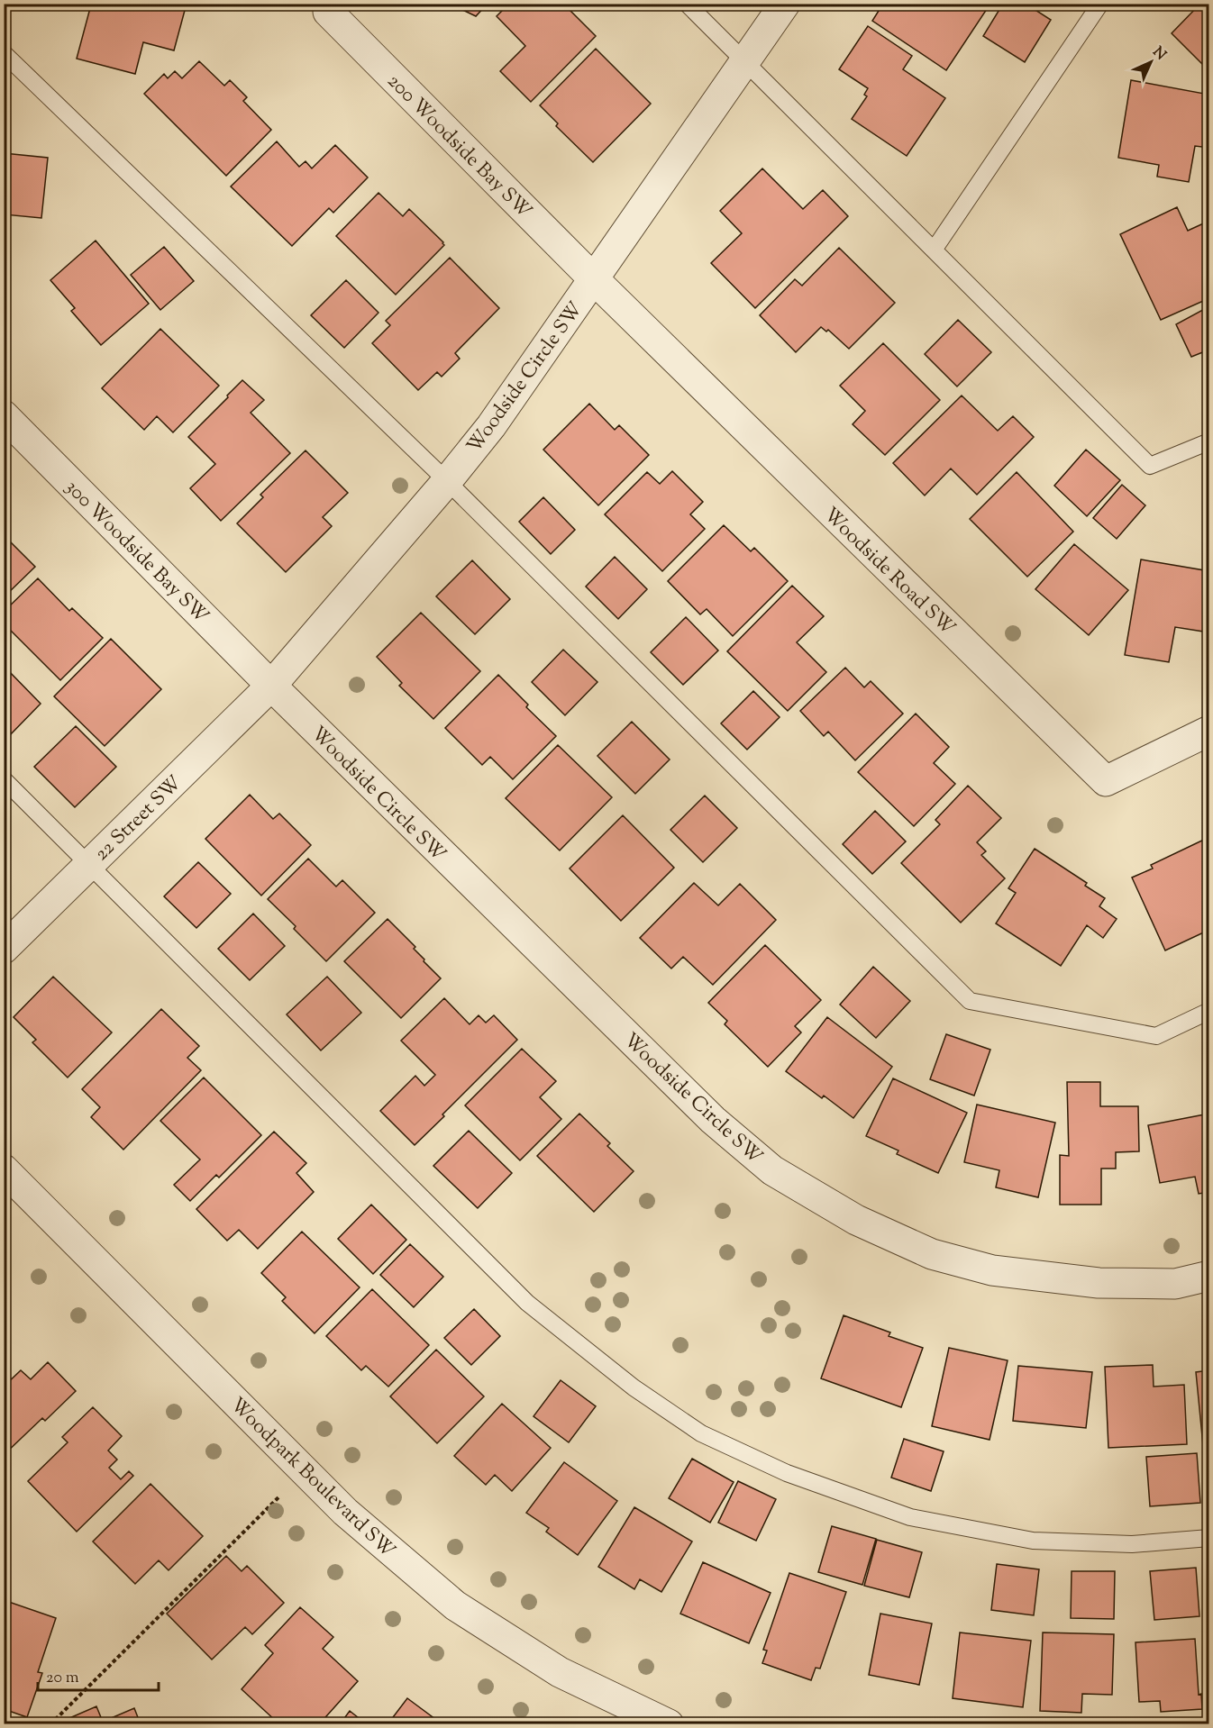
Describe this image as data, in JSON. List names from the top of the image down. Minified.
{"streets":{"street":["200 Woodside Bay SW","Woodside Circle SW","300 Woodside Bay SW","Woodside Road SW","22 Street SW","Woodpark Boulevard SW"]},"crossings":[["200 Woodside Bay SW","Woodside Circle SW"],["200 Woodside Bay SW","Woodside Road SW"],["Woodside Circle SW","300 Woodside Bay SW"],["Woodside Circle SW","Woodside Road SW"],["Woodside Circle SW","22 Street SW"],["300 Woodside Bay SW","22 Street SW"]],"scale_bar":"20 m","north":"top right"}
